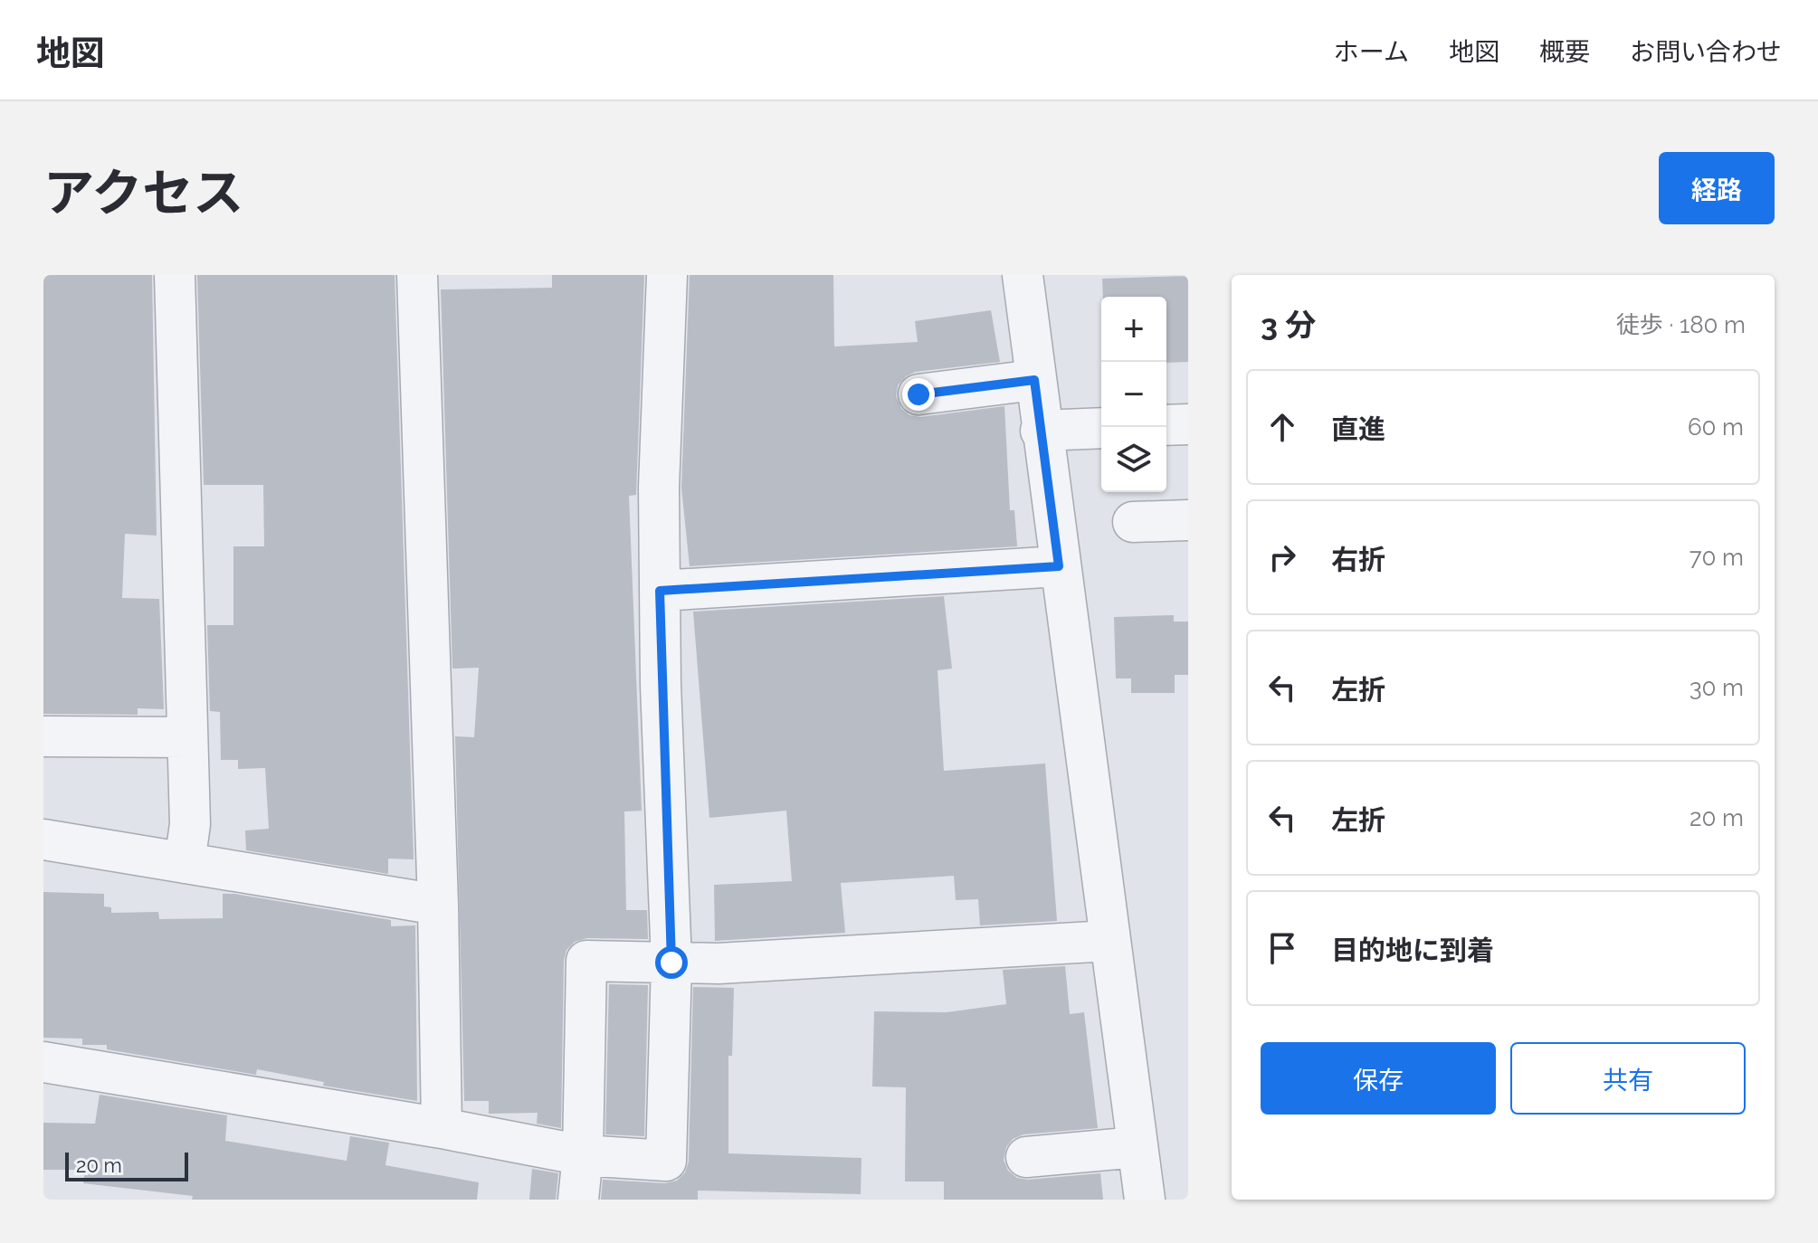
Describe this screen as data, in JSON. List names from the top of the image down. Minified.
{"scale_bar":"20 m","page":{"header":"地図","nav":["ホーム","地図","概要","お問い合わせ"],"title":"アクセス","buttons":["経路",["保存","共有"]],"heading":["3 分","徒歩 · 180 m"],"map_buttons":["+","−"],"list":[["直進","60 m"],["右折","70 m"],["左折","30 m"],["左折","20 m"],"目的地に到着"],"scale":"20 m"}}
